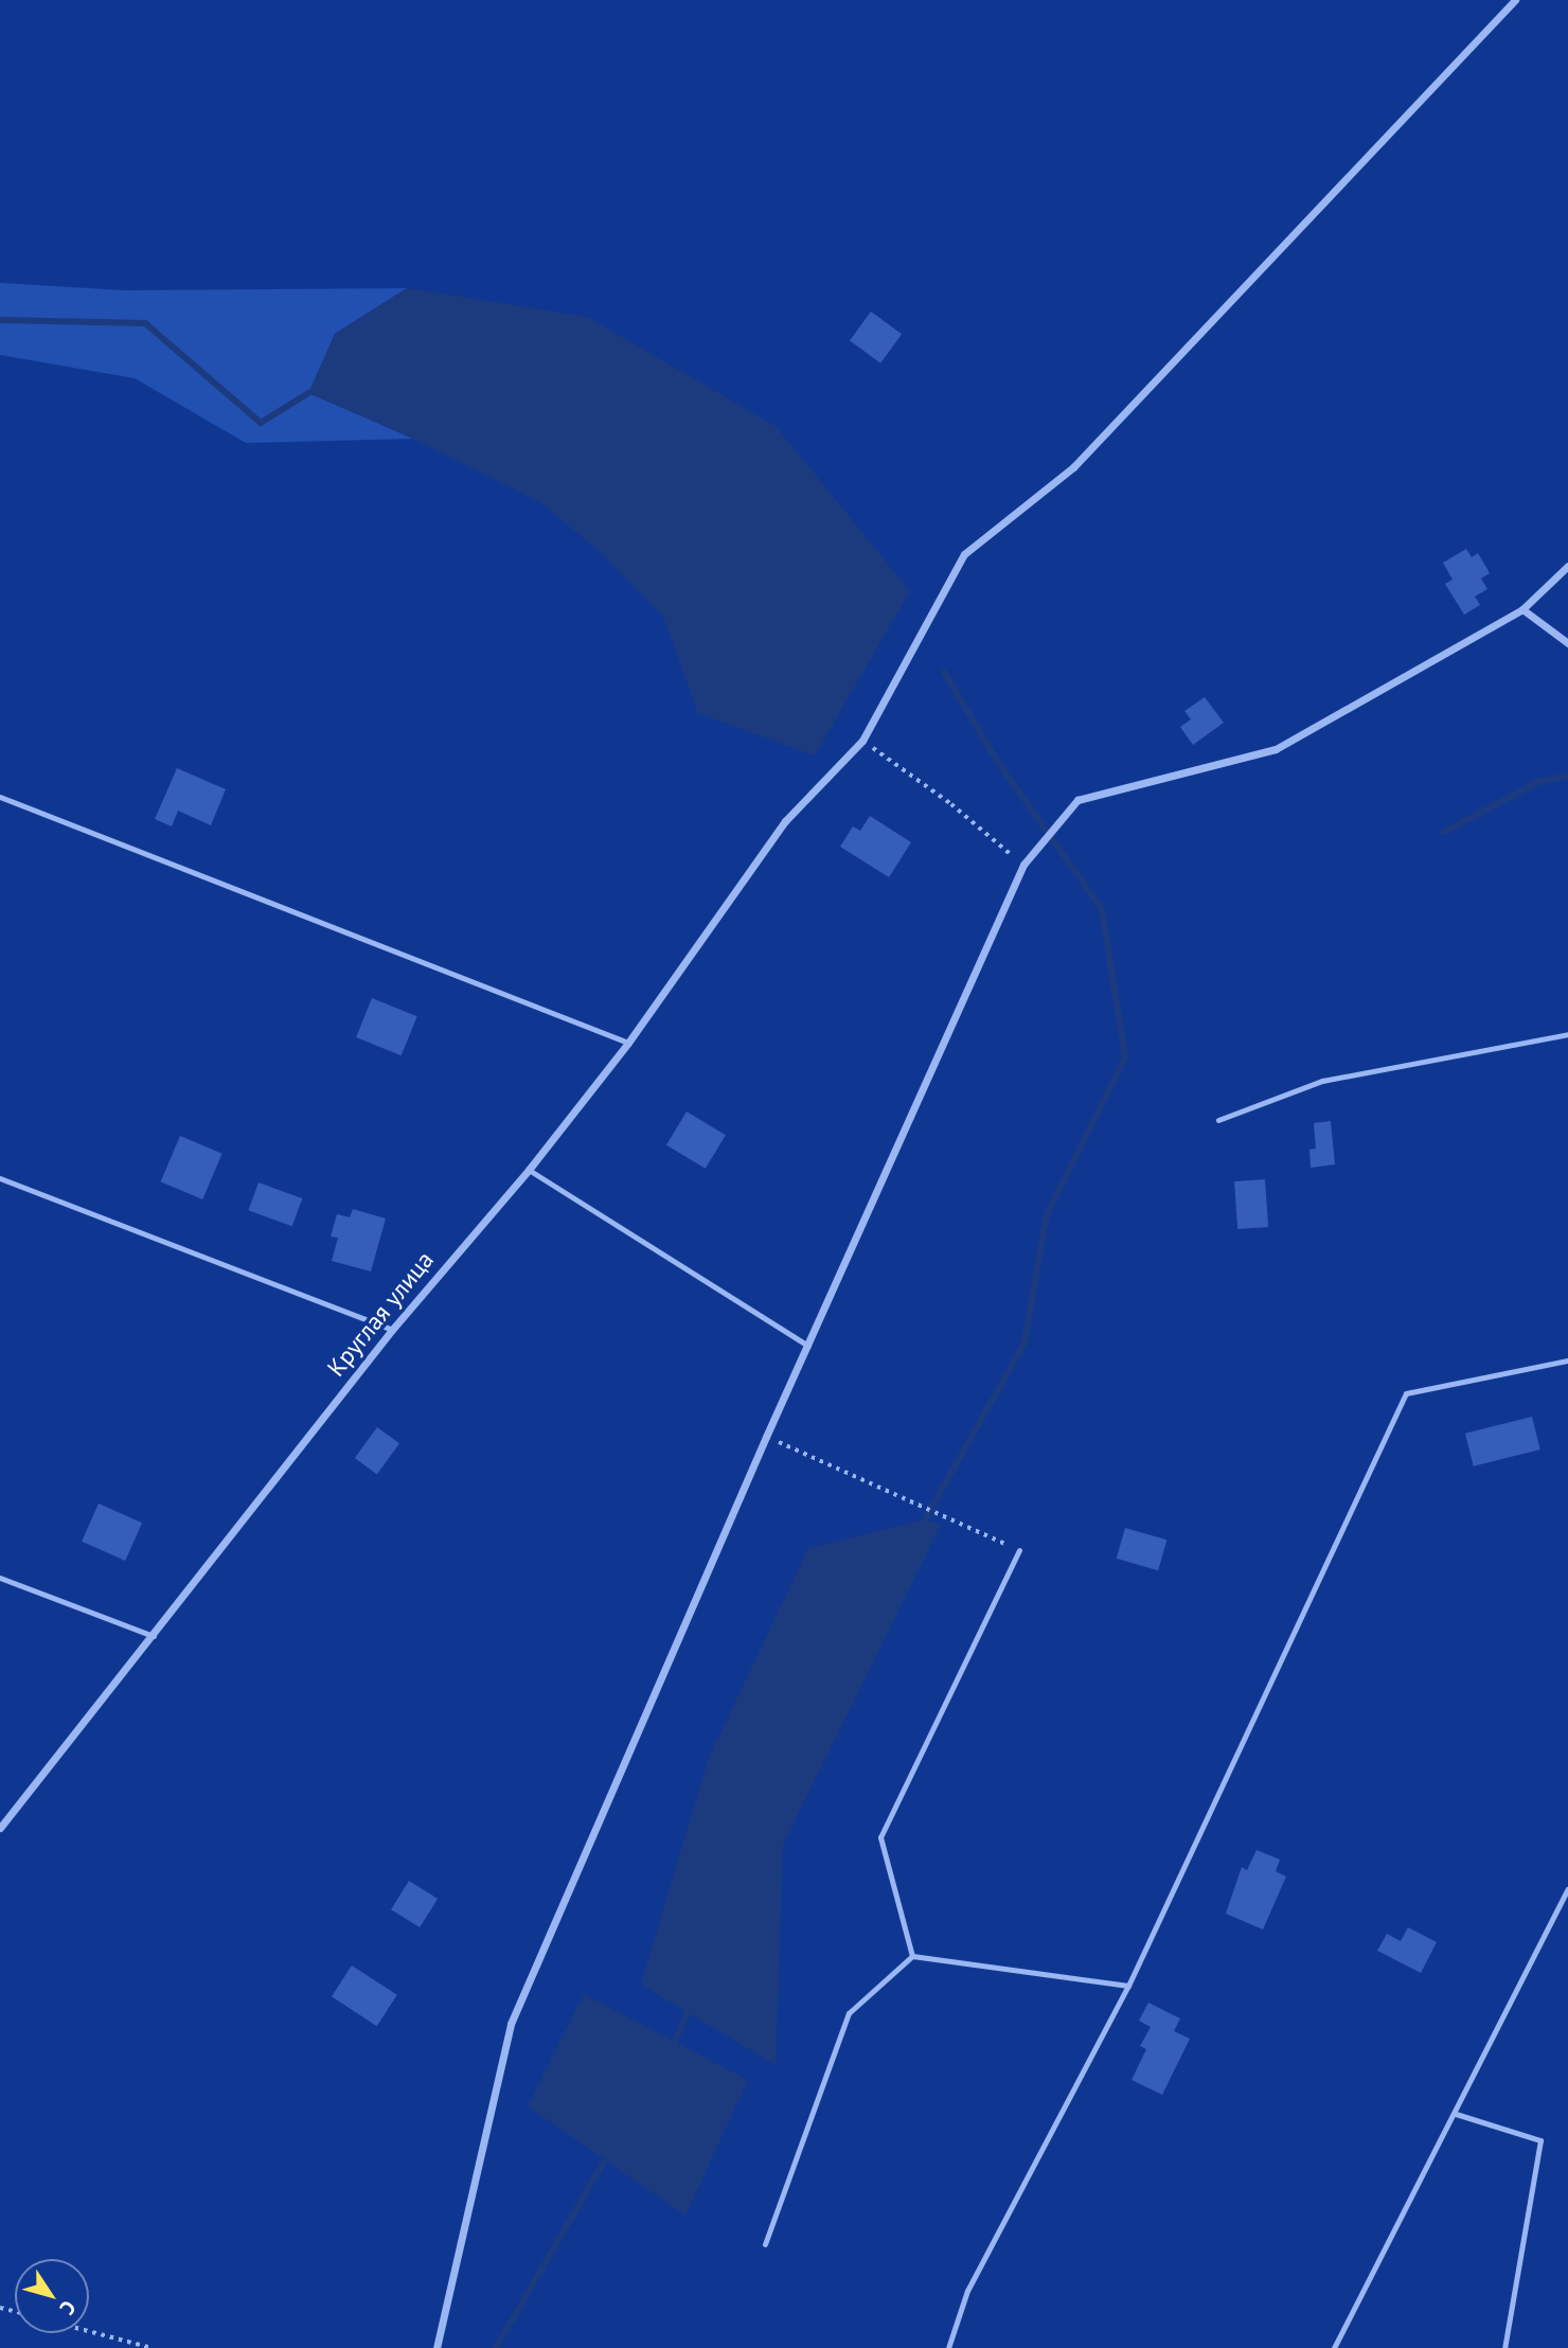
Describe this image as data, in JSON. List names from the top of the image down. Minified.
{"streets":{"street":["Круглая улица"]},"north":"bottom right"}
